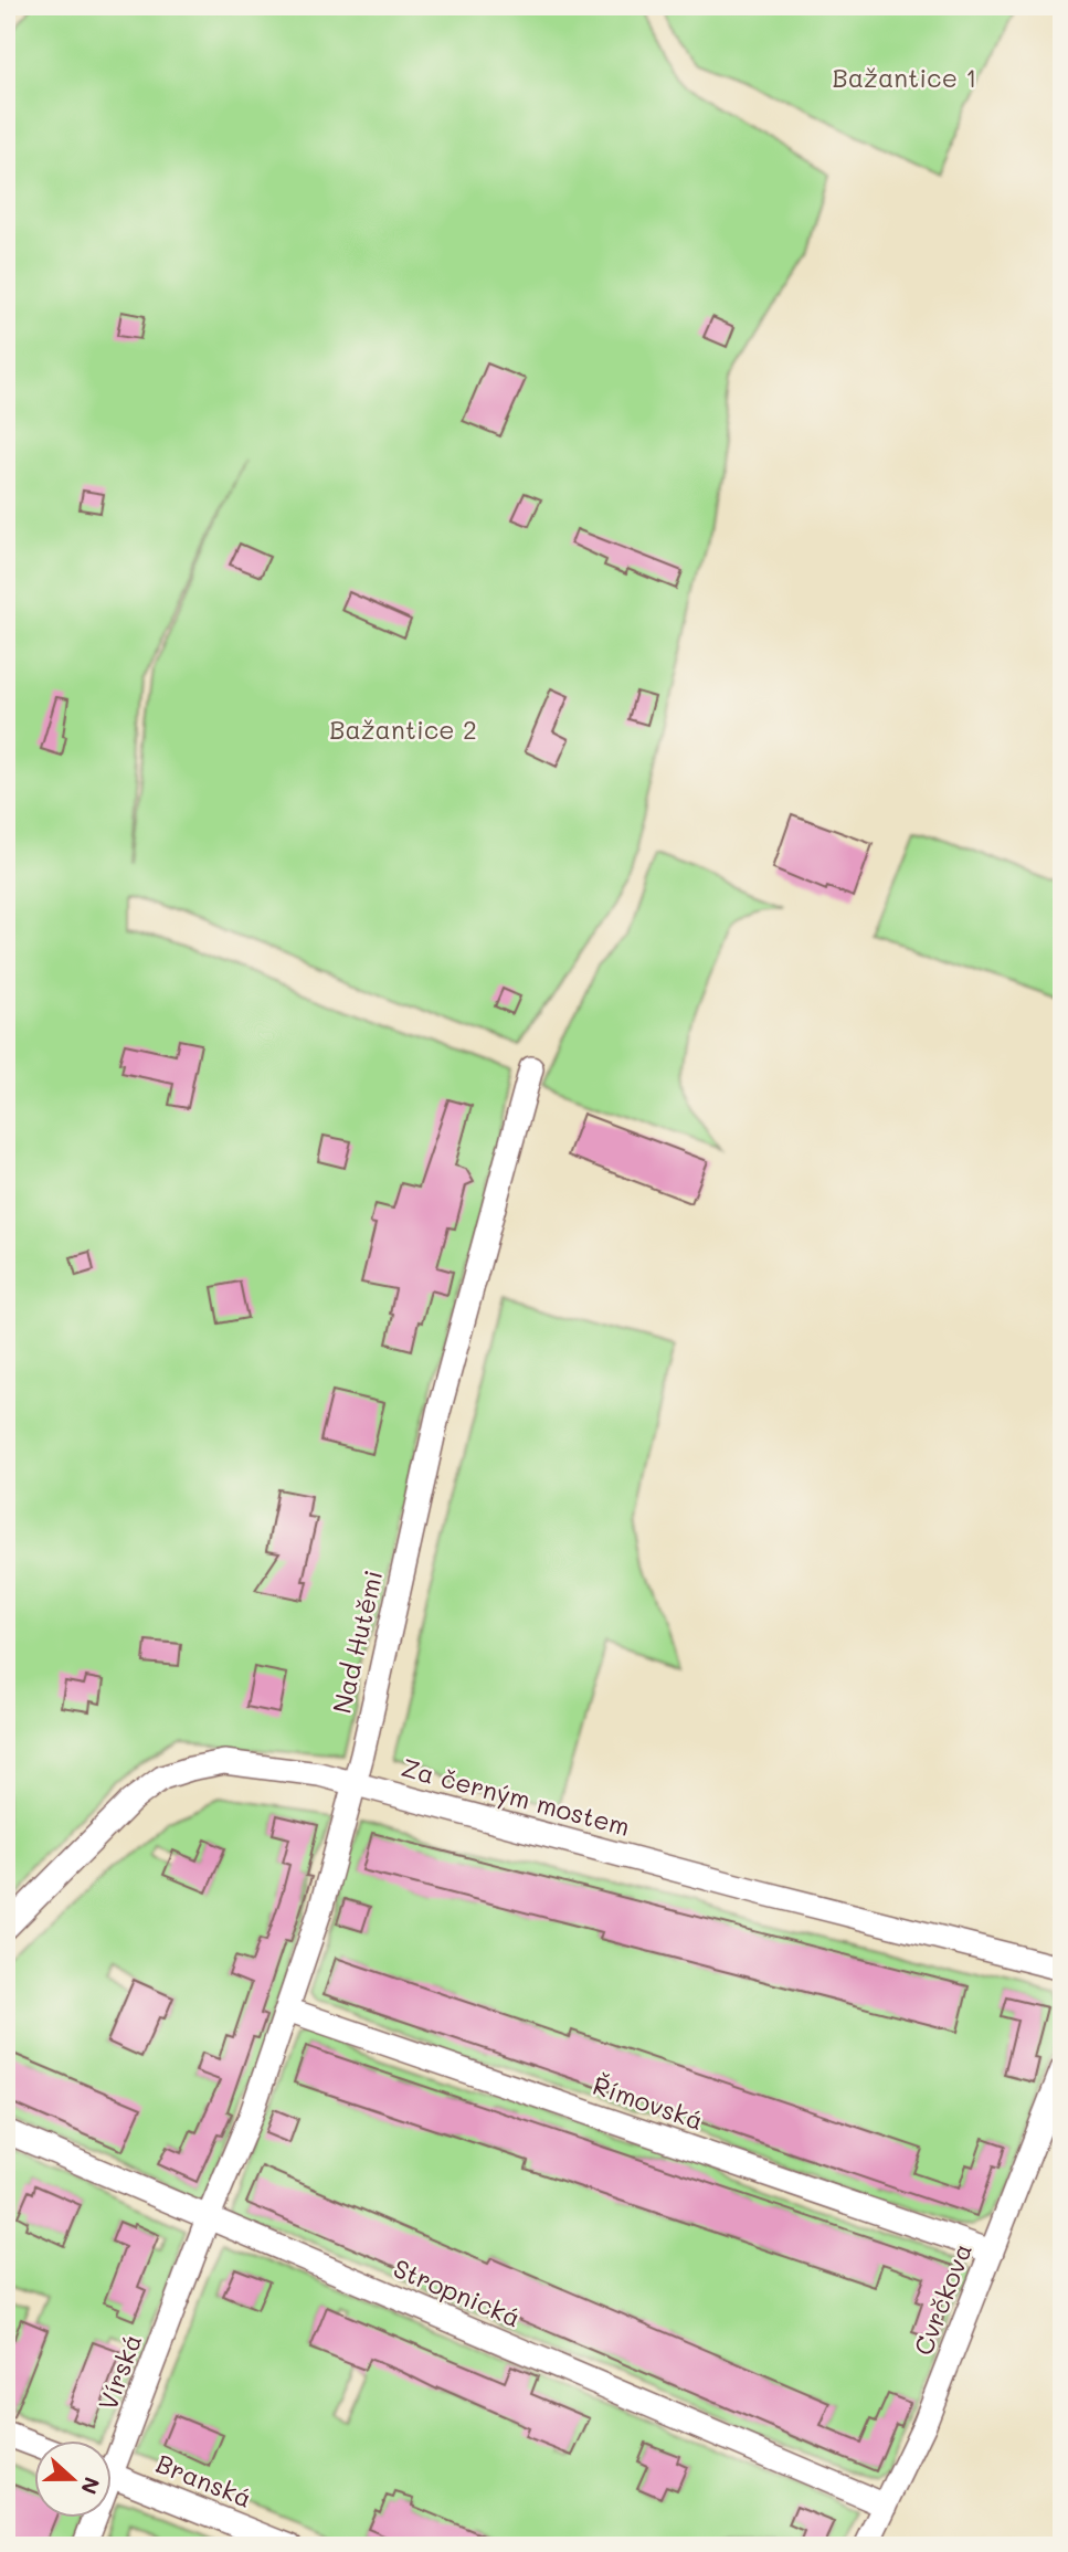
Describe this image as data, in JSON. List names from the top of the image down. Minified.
{"streets":{"street":["Nad Hutěmi","Za černým mostem","Římovská","Stropnická","Cvrčkova","Vírská","Branská"]},"crossings":[["Nad Hutěmi","Za černým mostem"],["Nad Hutěmi","Římovská"],["Nad Hutěmi","Stropnická"],["Nad Hutěmi","Vírská"],["Římovská","Cvrčkova"],["Stropnická","Cvrčkova"],["Stropnická","Vírská"]],"parks":["Bažantice 1","Bažantice 2"],"north":"right"}
